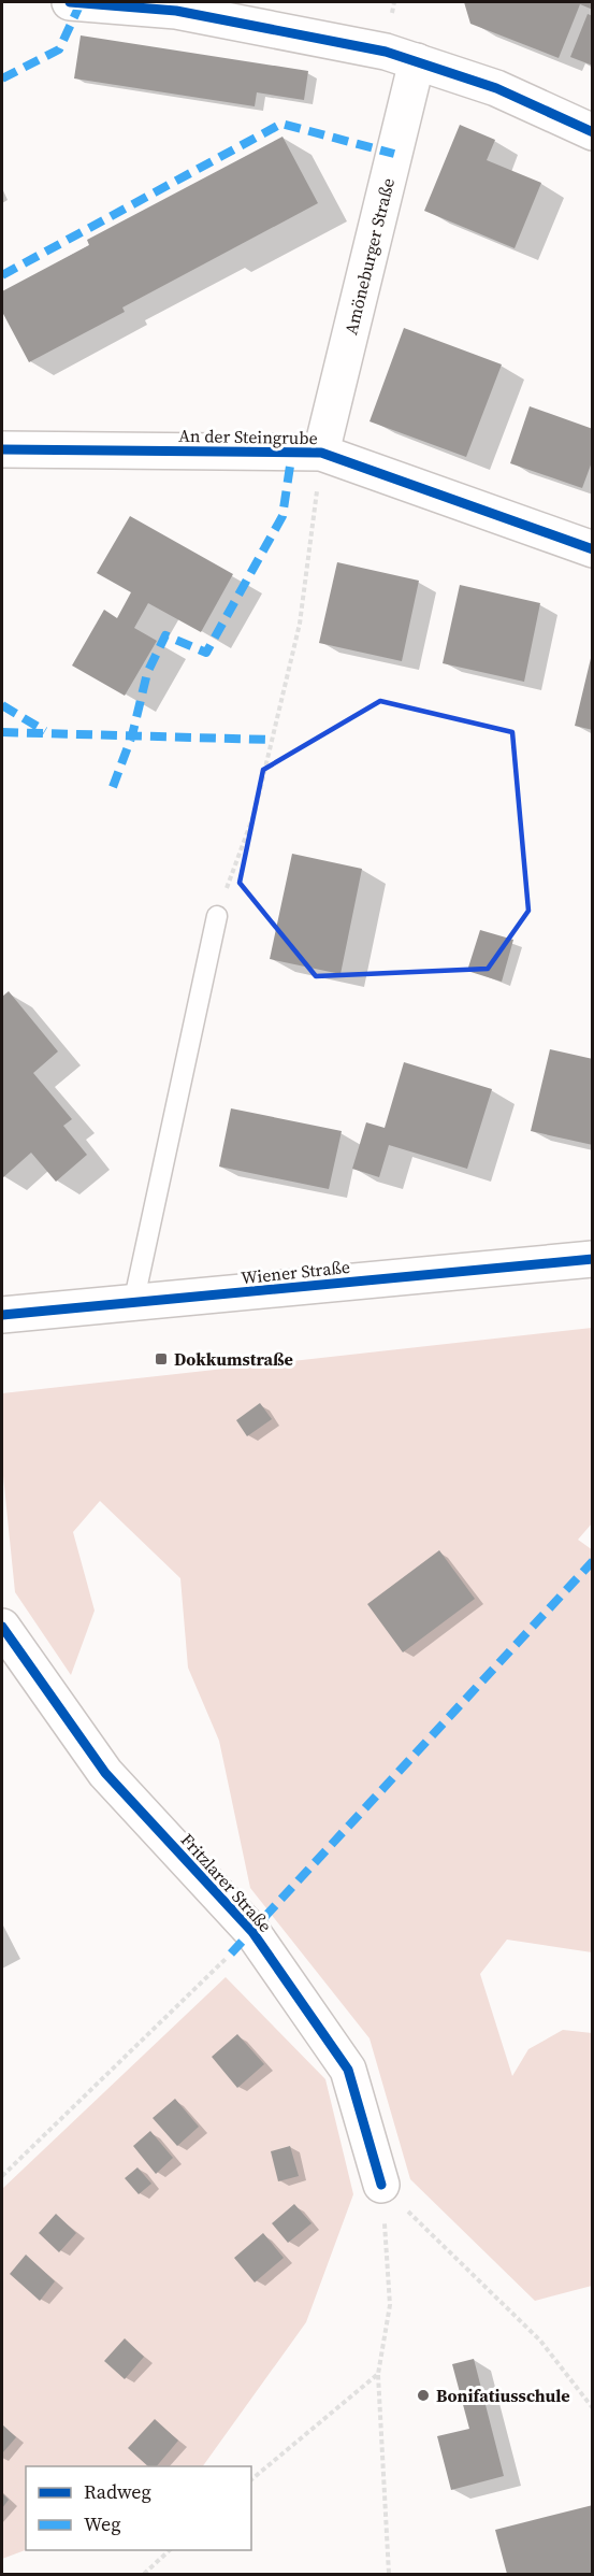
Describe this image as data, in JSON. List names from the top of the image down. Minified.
{"streets":{"street":["Amöneburger Straße","An der Steingrube","Wiener Straße","Fritzlarer Straße"]},"crossings":[["Amöneburger Straße","An der Steingrube"]],"places":{"transit":["Dokkumstraße"],"other":["Bonifatiusschule"]},"legend":["Radweg","Weg"]}
